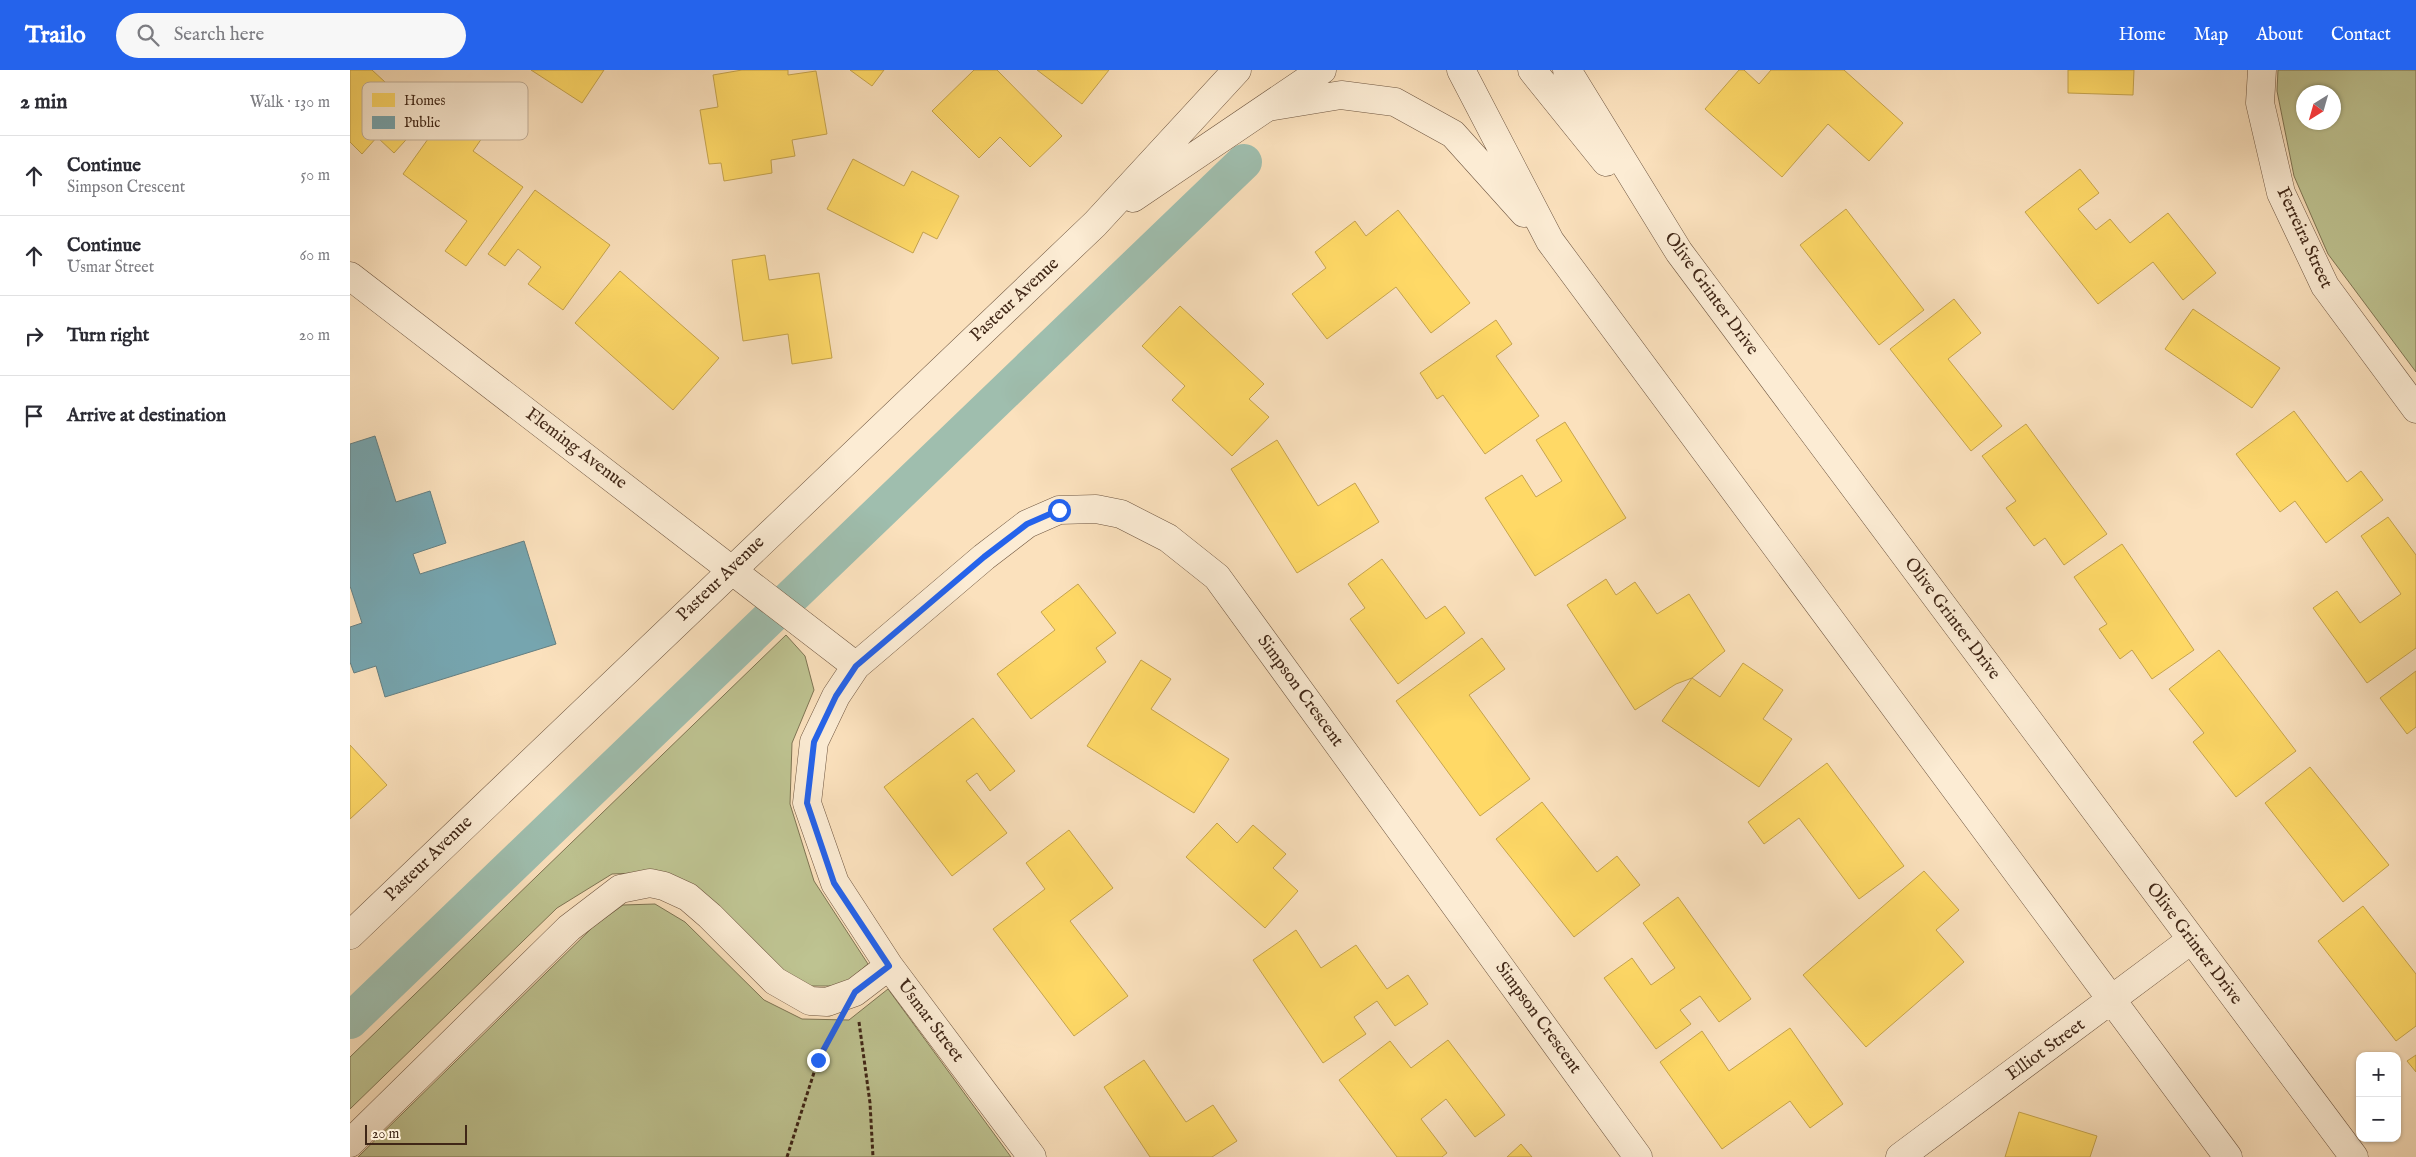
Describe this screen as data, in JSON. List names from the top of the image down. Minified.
{"streets":{"street":["Ferreira Street","Olive Grinter Drive","Pasteur Avenue","Fleming Avenue","Simpson Crescent","Usmar Street","Elliot Street"]},"crossings":[["Olive Grinter Drive","Elliot Street"],["Pasteur Avenue","Fleming Avenue"],["Fleming Avenue","Simpson Crescent"],["Fleming Avenue","Usmar Street"],["Simpson Crescent","Usmar Street"]],"legend":["Homes","Public"],"scale_bar":"20 m","north":"bottom left","page":{"header":"Trailo","search":"Search here","nav":["Home","Map","About","Contact"],"heading":["2 min","Walk · 130 m"],"list":[["Continue","Simpson Crescent","50 m"],["Continue","Usmar Street","60 m"],["Turn right","20 m"],"Arrive at destination"],"map_buttons":["+","−"],"scale":"20 m"}}
